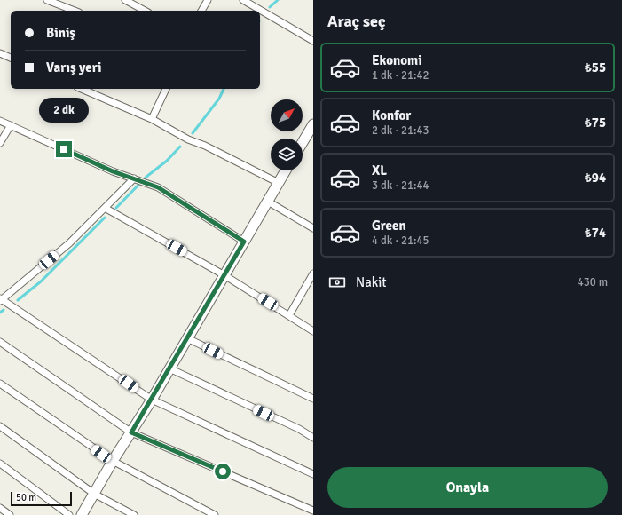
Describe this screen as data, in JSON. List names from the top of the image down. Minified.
{"scale_bar":"50 m","north":"top right","page":{"heading":"Araç seç","banner":["Biniş","Varış yeri"],"list":[{"name":"Ekonomi","note":"1 dk · 21:42","value":"₺55"},{"name":"Konfor","note":"2 dk · 21:43","value":"₺75"},{"name":"XL","note":"3 dk · 21:44","value":"₺94"},{"name":"Green","note":"4 dk · 21:45","value":"₺74"}],"bubble":"2 dk","pay":["Nakit","430 m"],"buttons":"Onayla","scale":"50 m"}}
